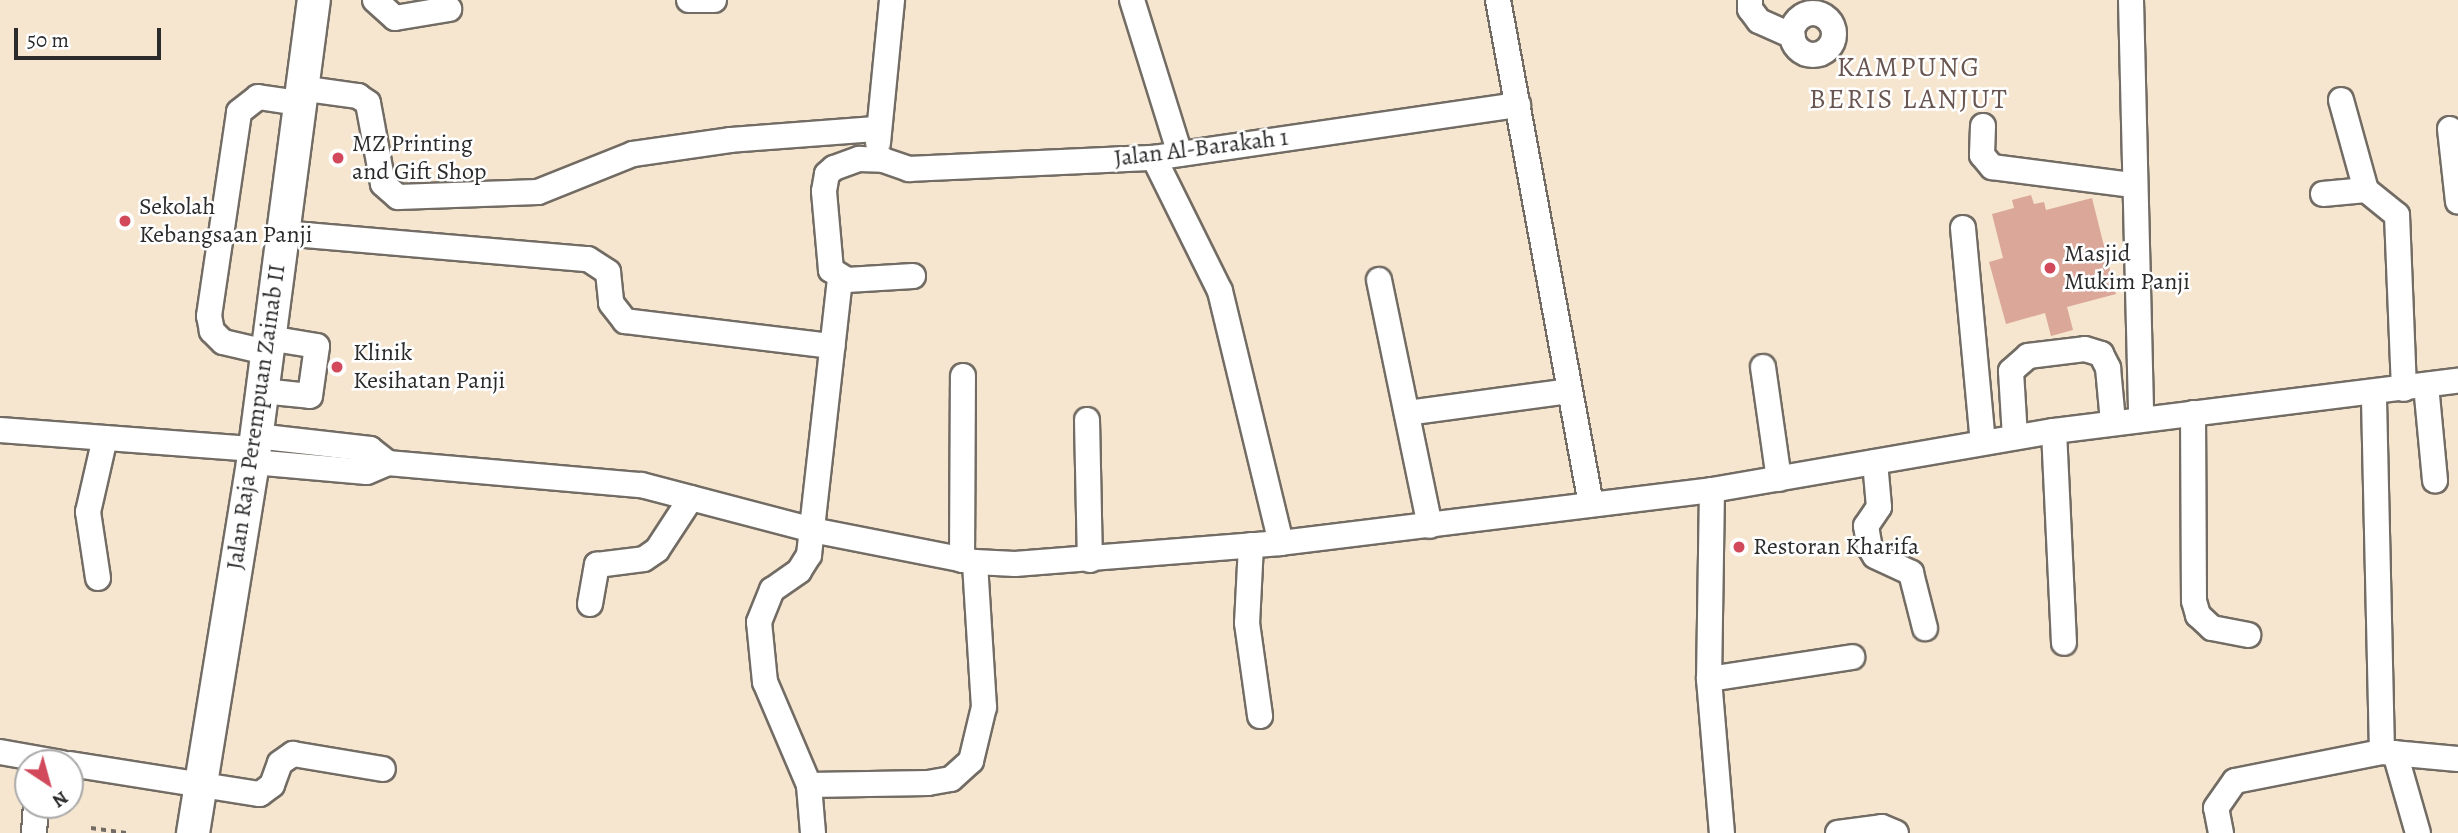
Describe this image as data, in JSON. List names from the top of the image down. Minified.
{"streets":{"main road":["Jalan Raja Perempuan Zainab II"],"street":["Jalan Al-Barakah 1"]},"districts":["KAMPUNG BERIS LANJUT"],"places":["MZ Printing and Gift Shop","Sekolah Kebangsaan Panji","Masjid Mukim Panji","Klinik Kesihatan Panji","Restoran Kharifa"],"scale_bar":"50 m","north":"bottom right"}
